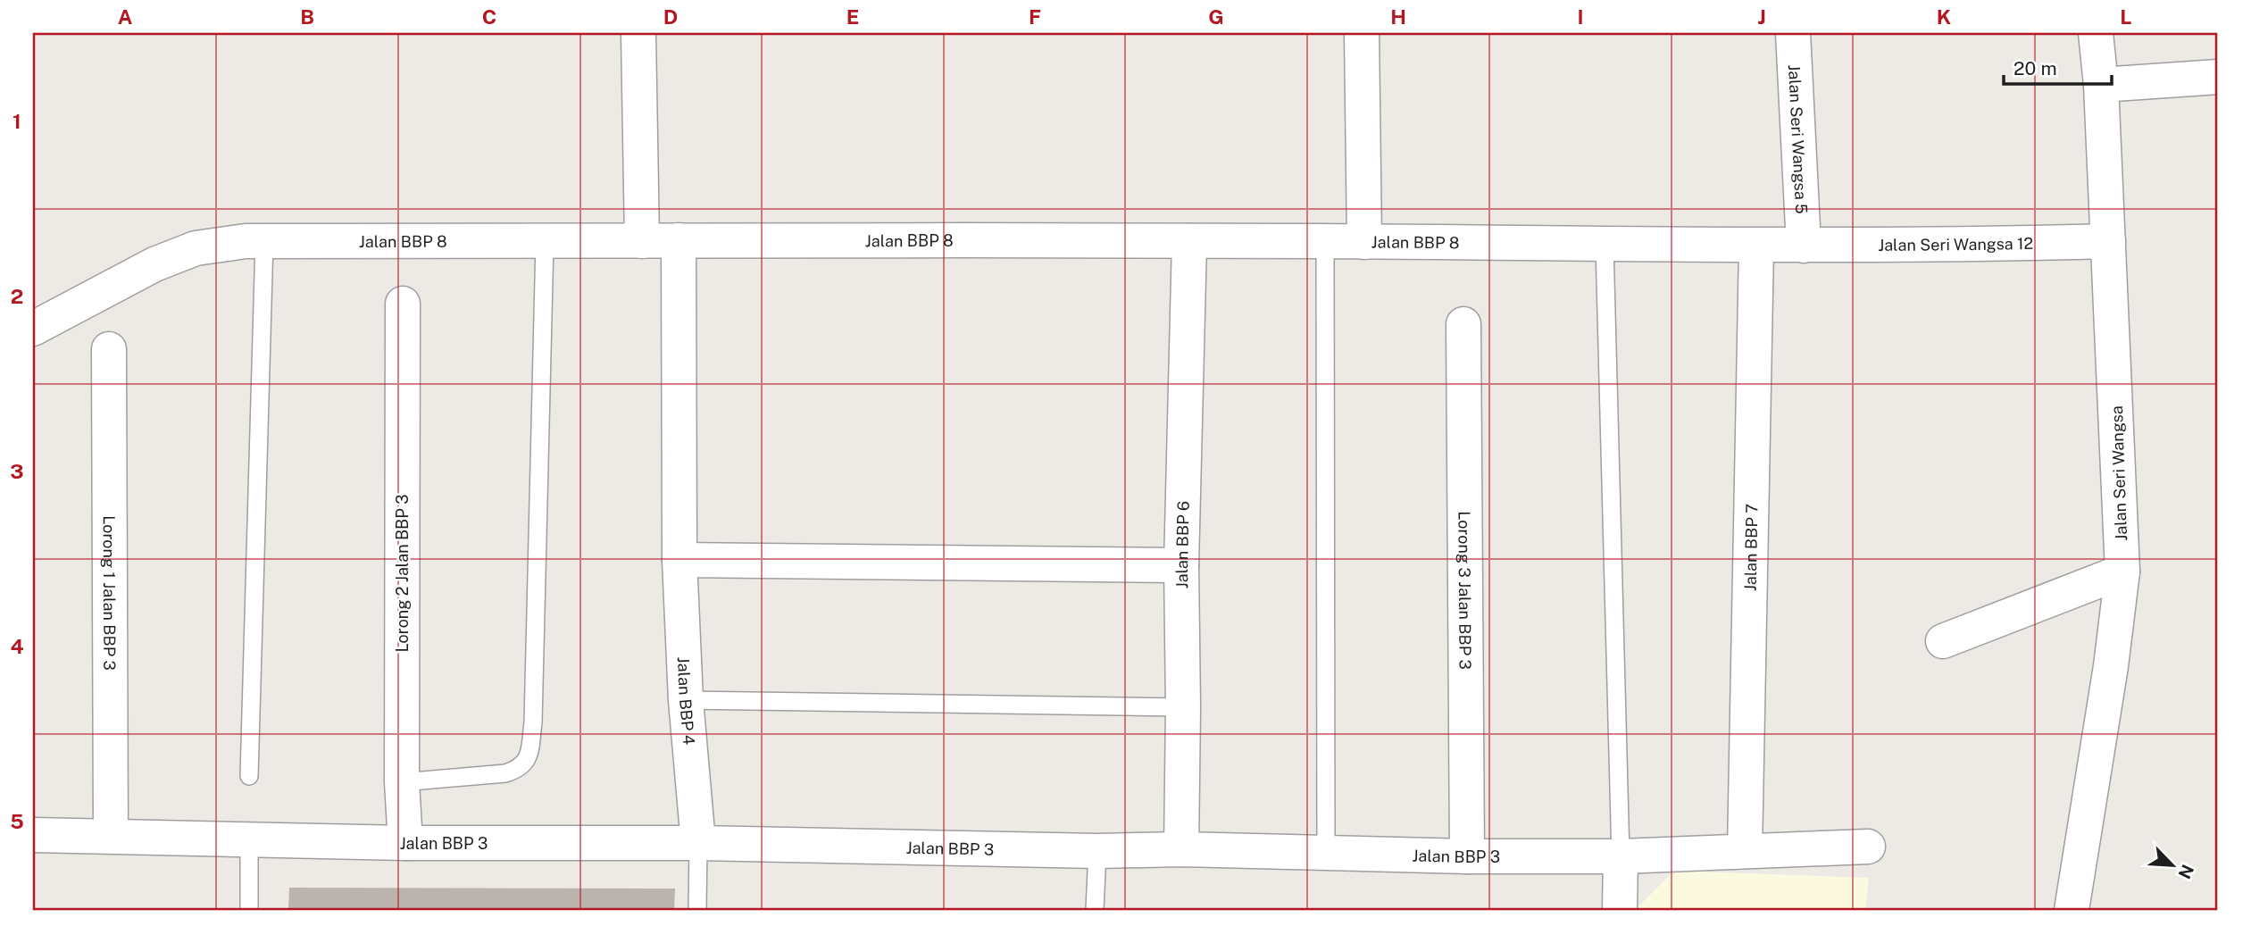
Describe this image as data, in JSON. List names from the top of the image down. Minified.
{"streets":{"street":["Jalan Seri Wangsa 5","Jalan BBP 8","Jalan Seri Wangsa 12","Jalan Seri Wangsa","Jalan BBP 6","Jalan BBP 7","Lorong 2 Jalan BBP 3","Lorong 3 Jalan BBP 3","Lorong 1 Jalan BBP 3","Jalan BBP 4","Jalan BBP 3"]},"crossings":[["Jalan Seri Wangsa 5","Jalan BBP 8"],["Jalan Seri Wangsa 5","Jalan Seri Wangsa 12"],["Jalan BBP 8","Jalan Seri Wangsa 12"],["Jalan BBP 8","Jalan BBP 6"],["Jalan BBP 8","Jalan BBP 7"],["Jalan BBP 8","Jalan BBP 4"],["Jalan Seri Wangsa 12","Jalan Seri Wangsa"],["Jalan BBP 6","Jalan BBP 3"],["Jalan BBP 7","Jalan BBP 3"],["Lorong 2 Jalan BBP 3","Jalan BBP 3"],["Lorong 3 Jalan BBP 3","Jalan BBP 3"],["Lorong 1 Jalan BBP 3","Jalan BBP 3"],["Jalan BBP 4","Jalan BBP 3"]],"scale_bar":"20 m","north":"bottom right","grid":{"columns":["A","B","C","D","E","F","G","H","I","J","K","L"],"rows":["1","2","3","4","5"]}}
